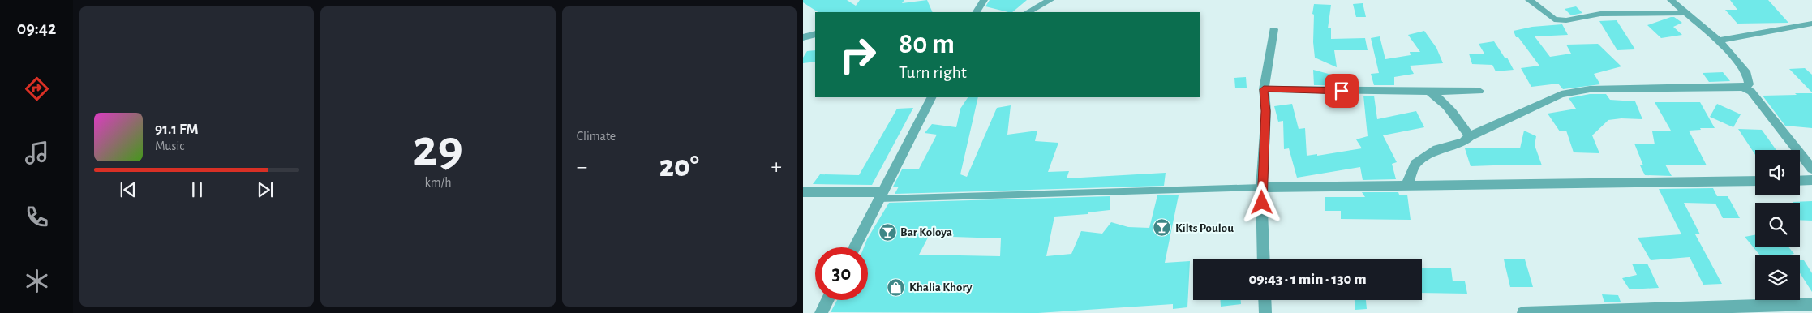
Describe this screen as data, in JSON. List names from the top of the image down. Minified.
{"places":{"bar":["Kilts Poulou","Bar Koloya"],"shop":["Khalia Khory"]},"page":{"tabs":"09:42","tile":[["29","km/h"],"Climate"],"turn":["80 m","Turn right"],"song":["91.1 FM","Music"],"heat":["−","20°","+"],"limit":"30","trip":"09:43 · 1 min · 130 m"}}
